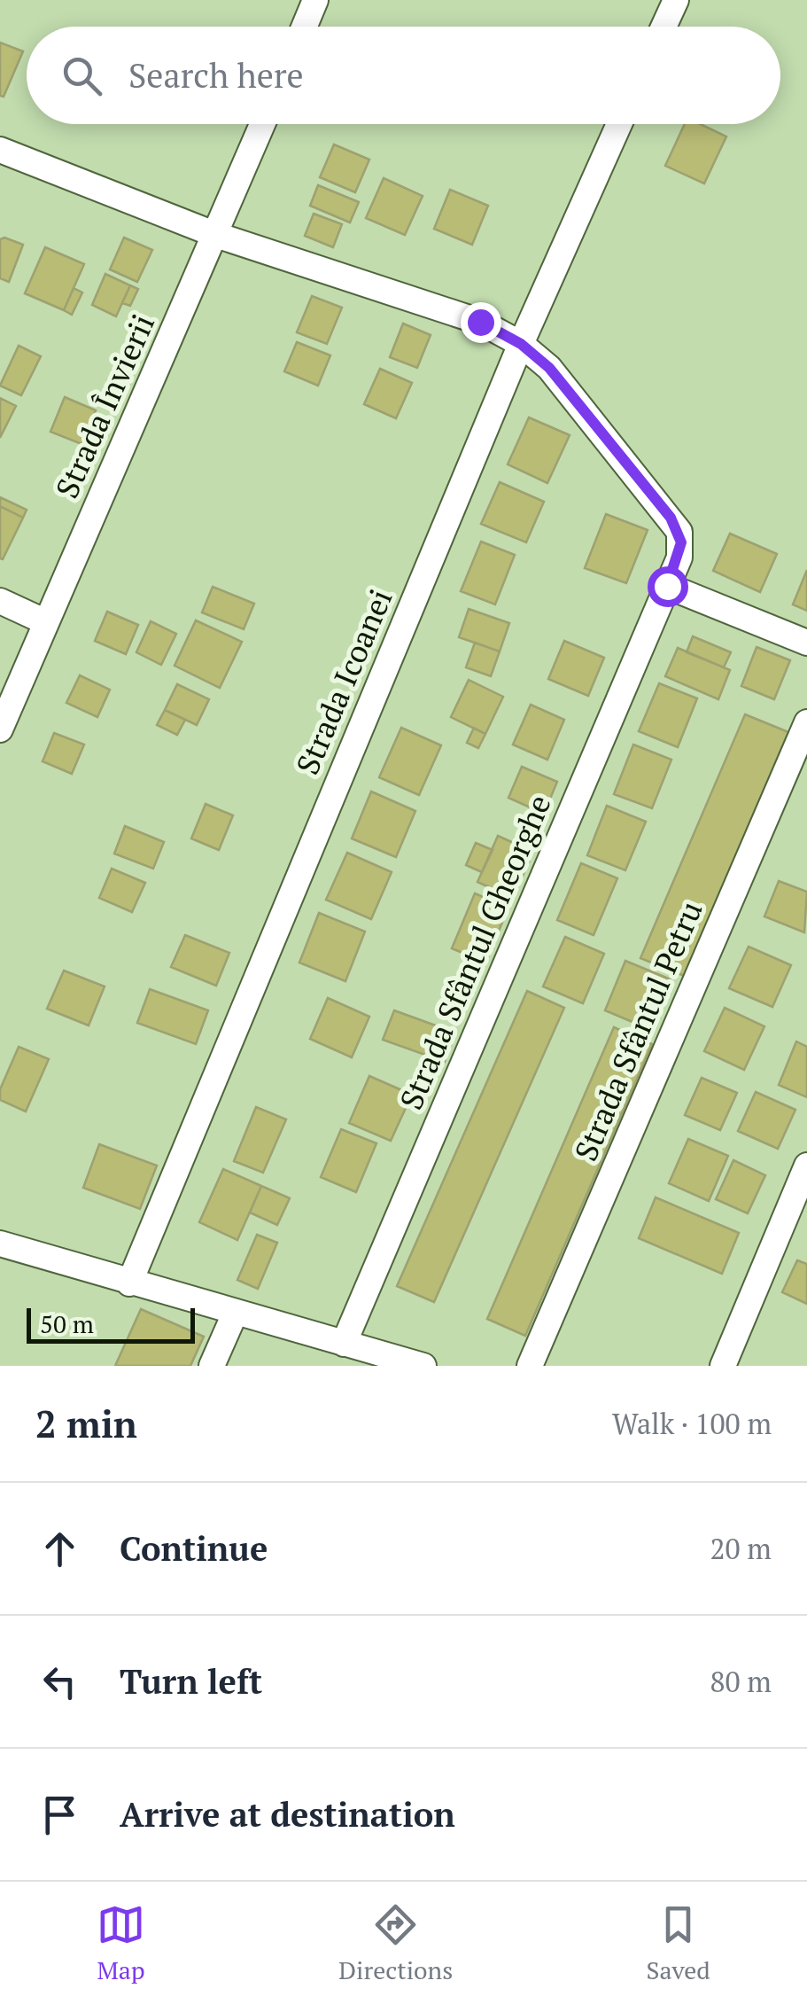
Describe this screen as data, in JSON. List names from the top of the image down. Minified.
{"streets":{"street":["Strada Învierii","Strada Icoanei","Strada Sfântul Gheorghe","Strada Sfântul Petru"]},"crossings":[["Strada Icoanei","Strada Sfântul Gheorghe"]],"scale_bar":"50 m","page":{"search":"Search here","scale":"50 m","heading":["2 min","Walk · 100 m"],"list":[["Continue","20 m"],["Turn left","80 m"],"Arrive at destination"],"nav":["Map","Directions","Saved"]}}
